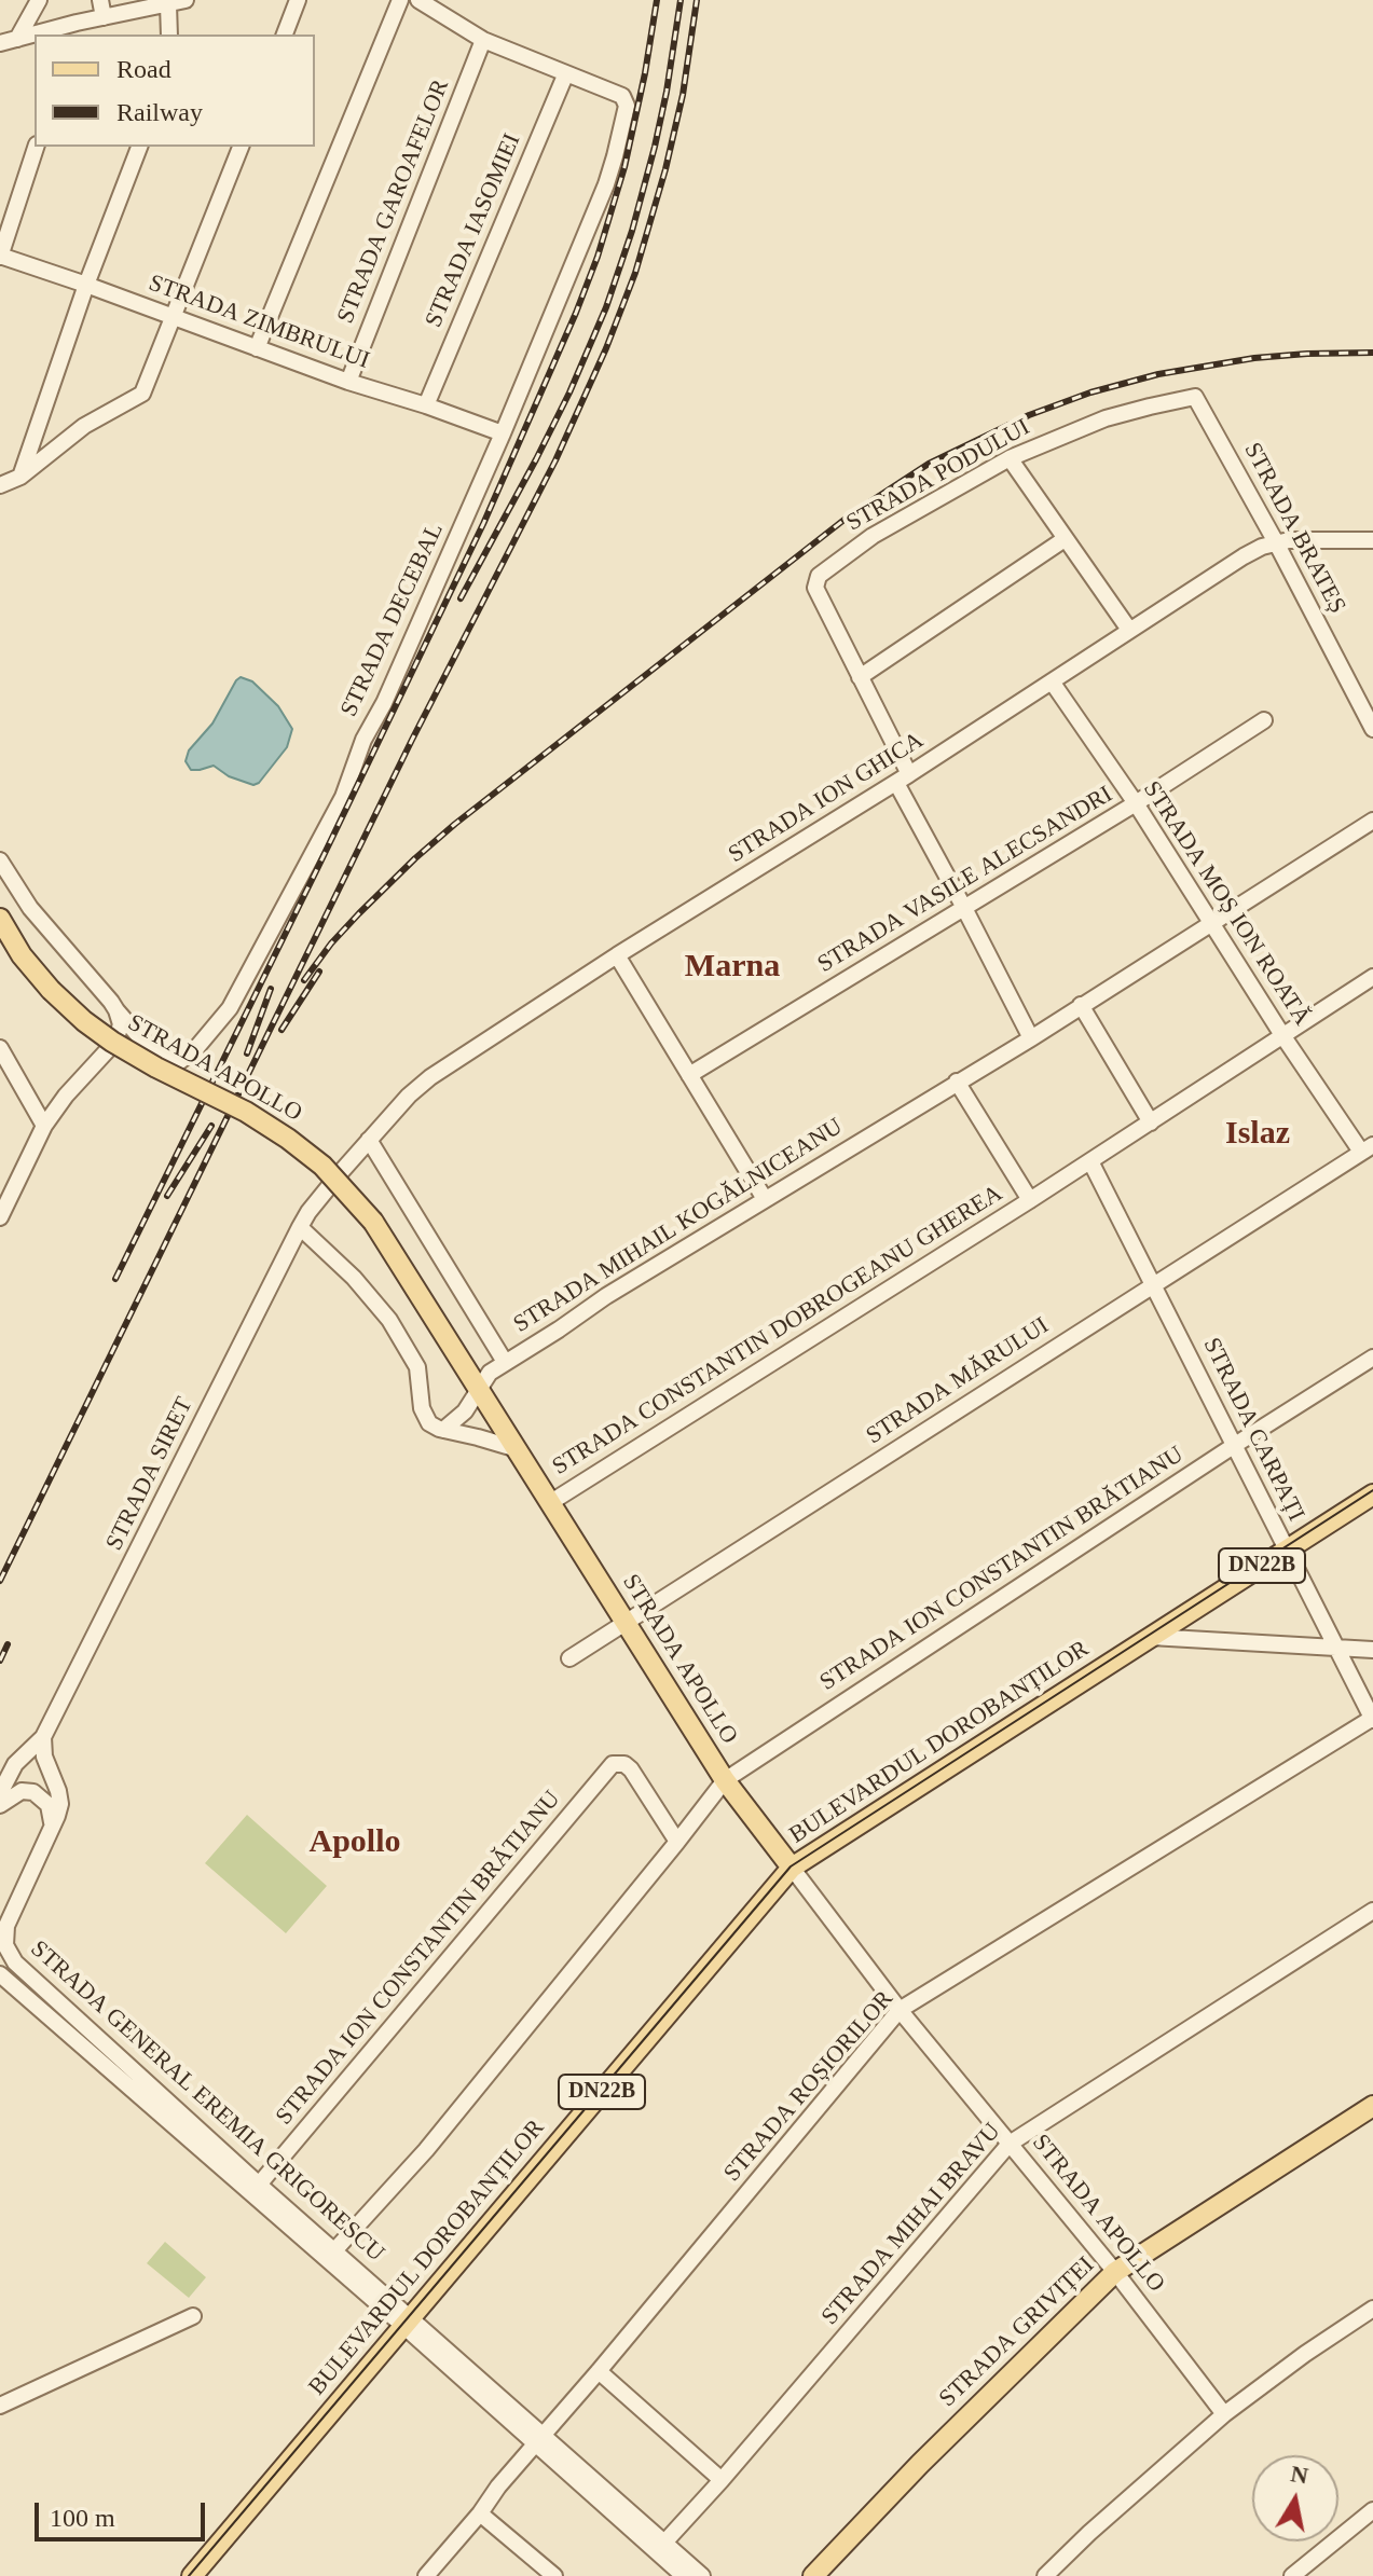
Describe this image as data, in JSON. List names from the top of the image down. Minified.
{"streets":{"main road":["STRADA APOLLO","DN22B","BULEVARDUL DOROBANȚILOR","STRADA GRIVIȚEI"],"street":["STRADA GAROAFELOR","STRADA IASOMIEI","STRADA ZIMBRULUI","STRADA PODULUI","STRADA BRATEȘ","STRADA DECEBAL","STRADA ION GHICA","STRADA VASILE ALECSANDRI","STRADA MOȘ ION ROATĂ","STRADA MIHAIL KOGĂLNICEANU","STRADA CONSTANTIN DOBROGEANU GHEREA","STRADA MĂRULUI","STRADA CARPAȚI","STRADA SIRET","STRADA ION CONSTANTIN BRĂTIANU","STRADA ROȘIORILOR","STRADA GENERAL EREMIA GRIGORESCU","STRADA MIHAI BRAVU"]},"crossings":[["STRADA GAROAFELOR","STRADA ZIMBRULUI"],["STRADA IASOMIEI","STRADA ZIMBRULUI"],["STRADA IASOMIEI","STRADA DECEBAL"],["STRADA ZIMBRULUI","STRADA DECEBAL"],["STRADA PODULUI","STRADA BRATEȘ"],["STRADA BRATEȘ","STRADA ION GHICA"],["STRADA ION GHICA","STRADA MOȘ ION ROATĂ"],["STRADA ION GHICA","STRADA SIRET"],["STRADA VASILE ALECSANDRI","STRADA MOȘ ION ROATĂ"],["STRADA MOȘ ION ROATĂ","STRADA MĂRULUI"],["STRADA APOLLO","STRADA MIHAIL KOGĂLNICEANU"],["STRADA APOLLO","STRADA CONSTANTIN DOBROGEANU GHEREA"],["STRADA APOLLO","STRADA MĂRULUI"],["STRADA APOLLO","STRADA ION CONSTANTIN BRĂTIANU"],["STRADA APOLLO","BULEVARDUL DOROBANȚILOR"],["STRADA APOLLO","STRADA ROȘIORILOR"],["STRADA APOLLO","STRADA MIHAI BRAVU"],["STRADA APOLLO","STRADA GRIVIȚEI"],["STRADA CONSTANTIN DOBROGEANU GHEREA","STRADA CARPAȚI"],["STRADA MĂRULUI","STRADA CARPAȚI"],["STRADA CARPAȚI","STRADA ION CONSTANTIN BRĂTIANU"],["STRADA CARPAȚI","BULEVARDUL DOROBANȚILOR"],["STRADA CARPAȚI","STRADA ROȘIORILOR"],["STRADA SIRET","STRADA GENERAL EREMIA GRIGORESCU"],["STRADA ION CONSTANTIN BRĂTIANU","STRADA GENERAL EREMIA GRIGORESCU"],["BULEVARDUL DOROBANȚILOR","STRADA GENERAL EREMIA GRIGORESCU"],["STRADA ROȘIORILOR","STRADA GENERAL EREMIA GRIGORESCU"],["STRADA GENERAL EREMIA GRIGORESCU","STRADA MIHAI BRAVU"]],"districts":["Marna","Islaz","Apollo"],"legend":["Road","Railway"],"scale_bar":"100 m","north":"top"}
